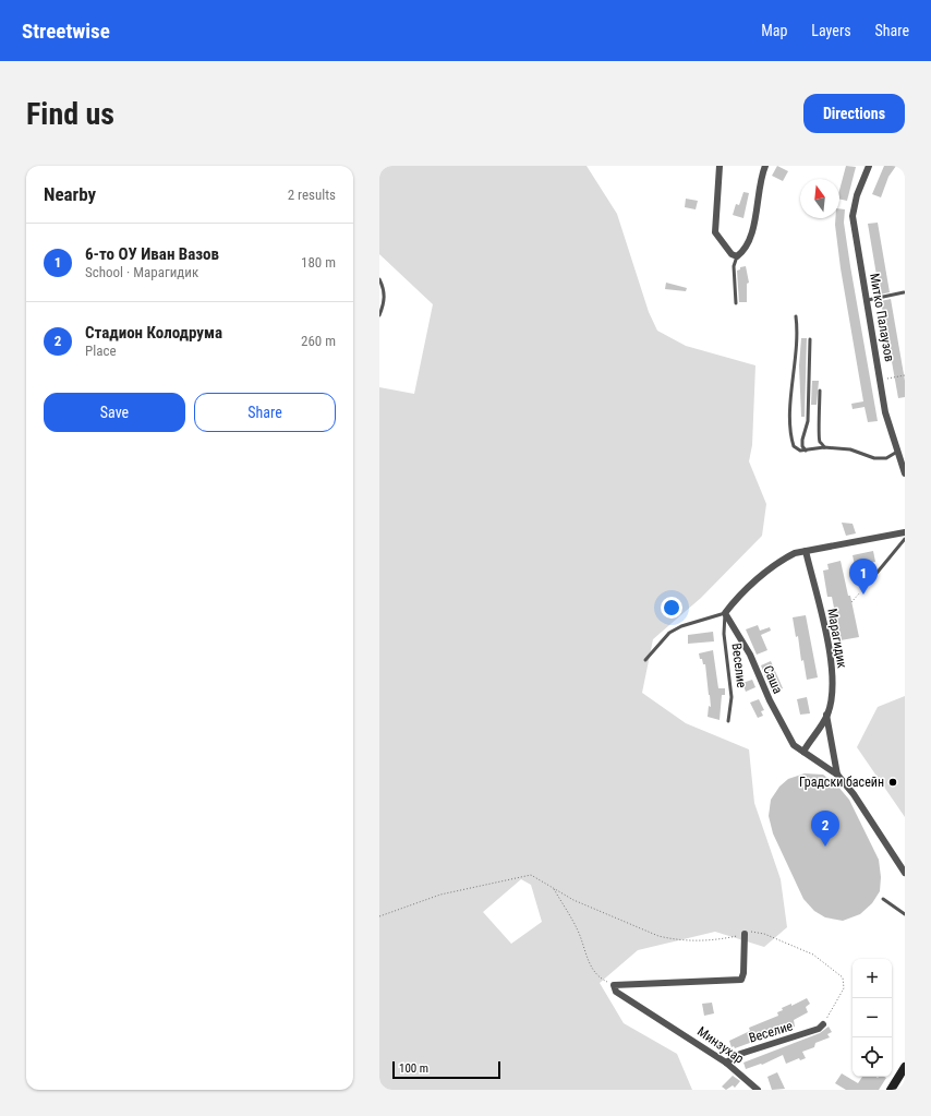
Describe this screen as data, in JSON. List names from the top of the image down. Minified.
{"streets":{"street":["Митко Палаузов","Марагидик","Веселие","Саша","Минзухар"]},"crossings":[["Марагидик","Саша"],["Веселие","Саша"],["Веселие","Минзухар"]],"places":["Градски басейн"],"scale_bar":"100 m","north":"top","page":{"header":"Streetwise","nav":["Map","Layers","Share"],"buttons":["Directions",["Save","Share"]],"title":"Find us","heading":["Nearby","2 results"],"list":[{"mark":"1","name":"6-то ОУ Иван Вазов","note":"School · Марагидик","value":"180 m"},{"mark":"2","name":"Стадион Колодрума","note":"Place","value":"260 m"}],"pins":["1","2"],"map_buttons":["+","−"],"scale":"100 m"}}
